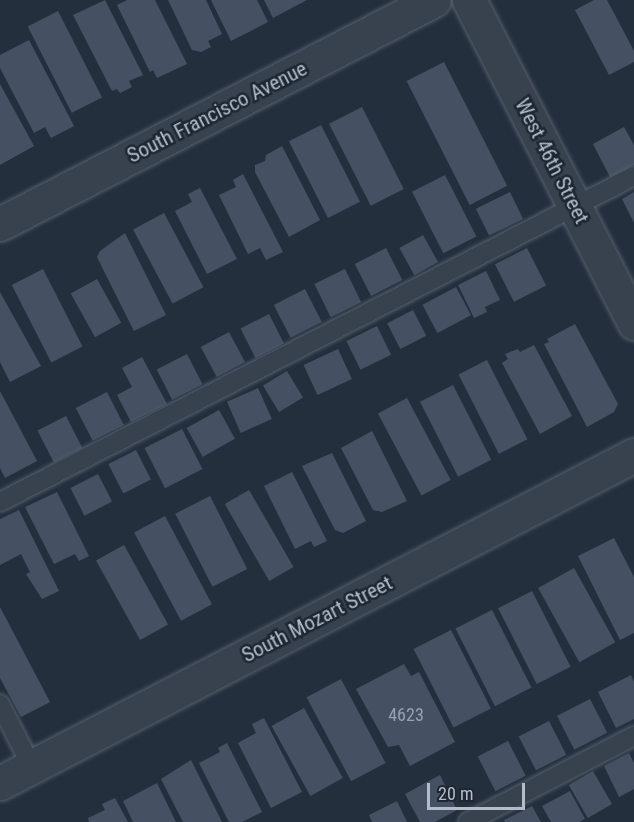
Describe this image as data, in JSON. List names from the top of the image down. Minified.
{"streets":{"street":["South Francisco Avenue","West 46th Street","South Mozart Street"]},"house_numbers":["4623"],"scale_bar":"20 m"}
